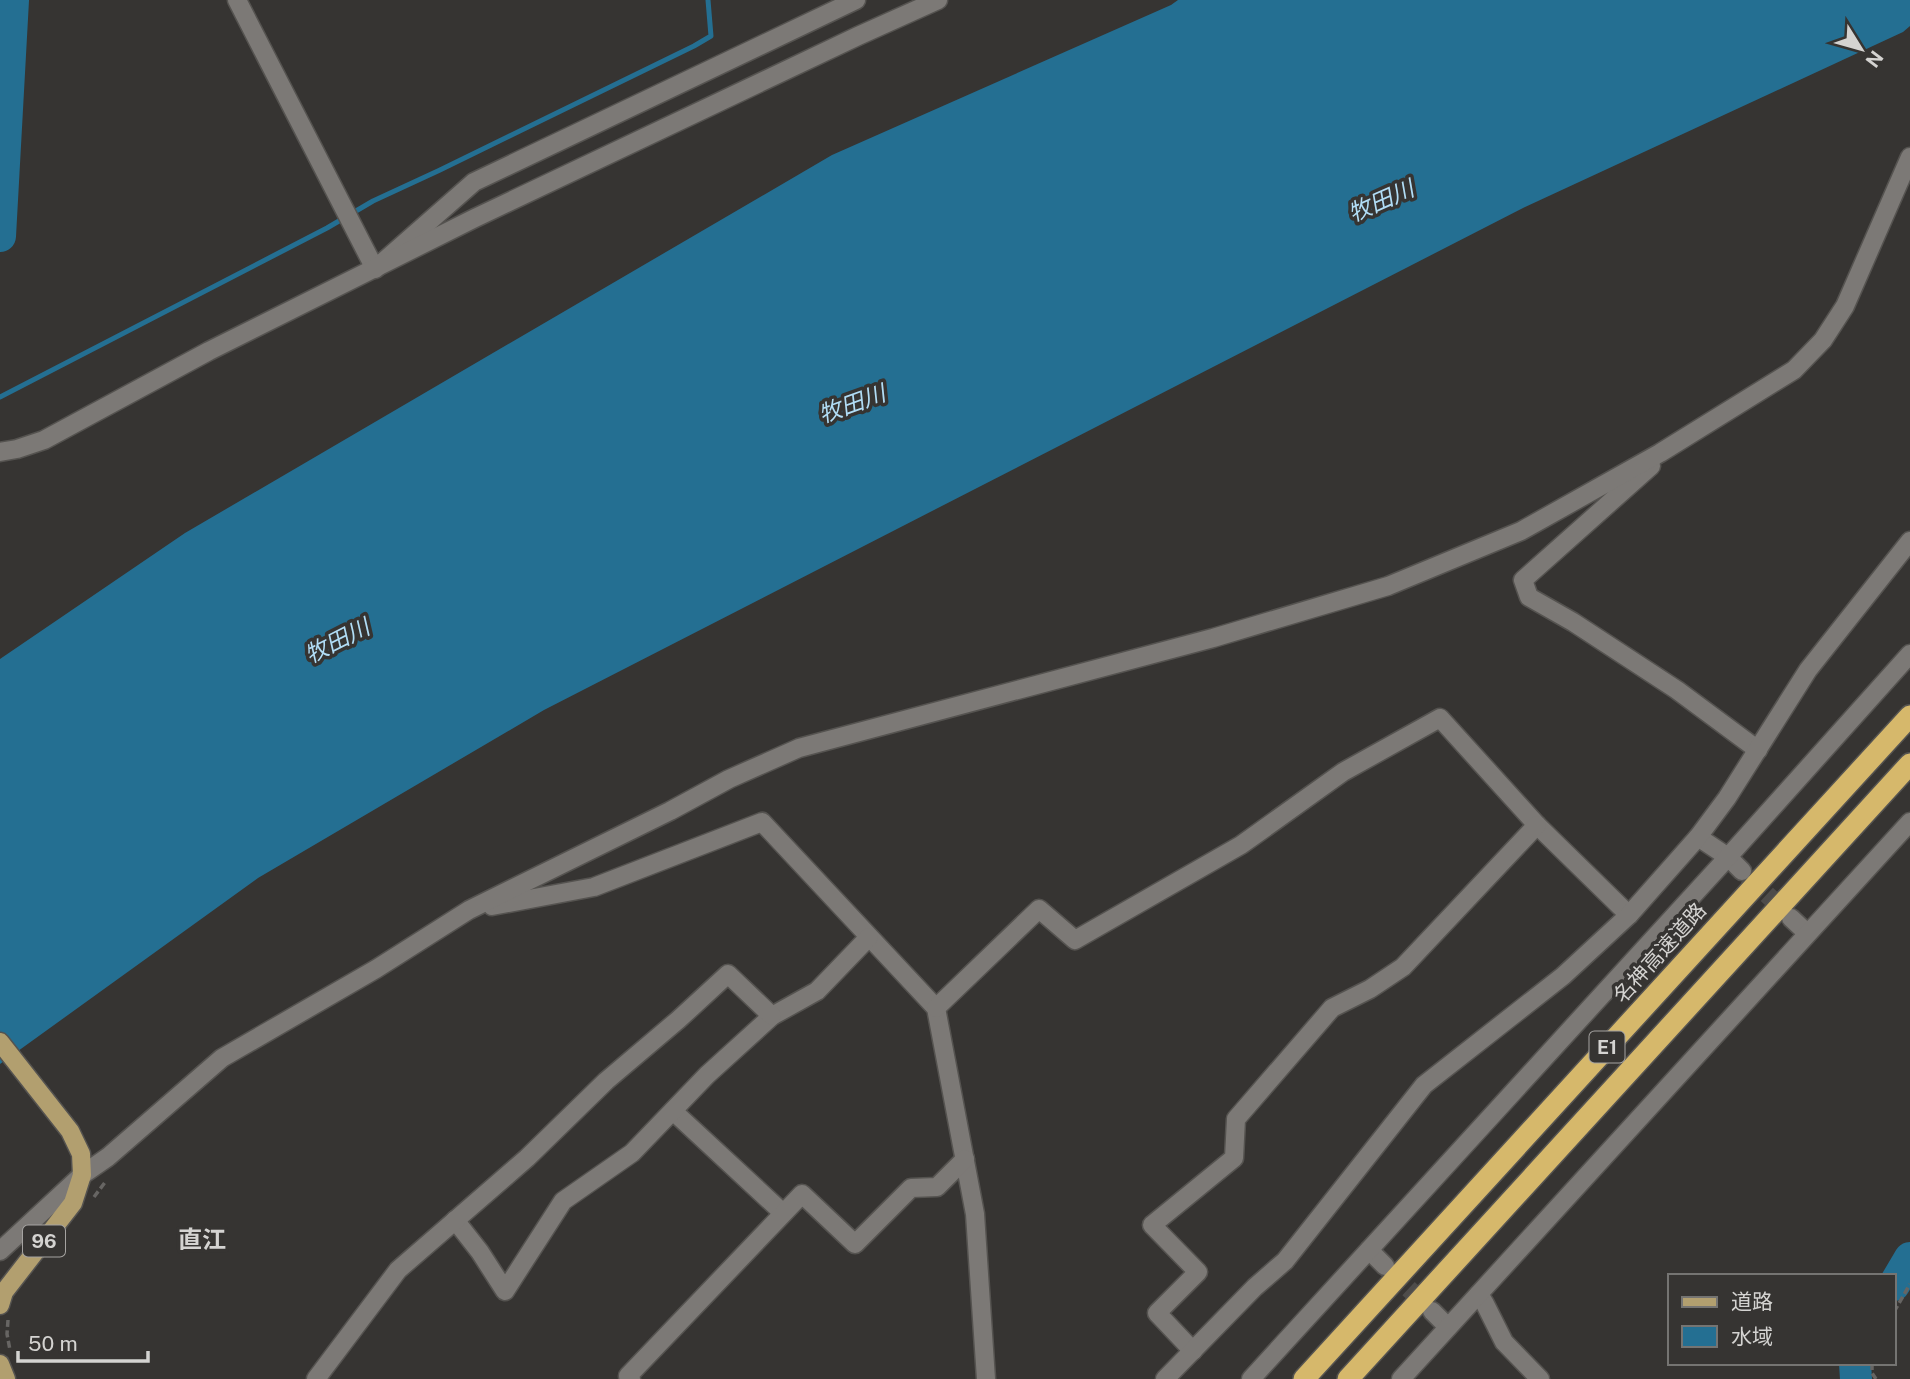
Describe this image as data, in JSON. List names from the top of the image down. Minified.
{"streets":{"highway":["名神高速道路","E1"],"main road":["96"]},"districts":["直江"],"water":["牧田川"],"legend":["道路","水域"],"scale_bar":"50 m","north":"bottom right"}
